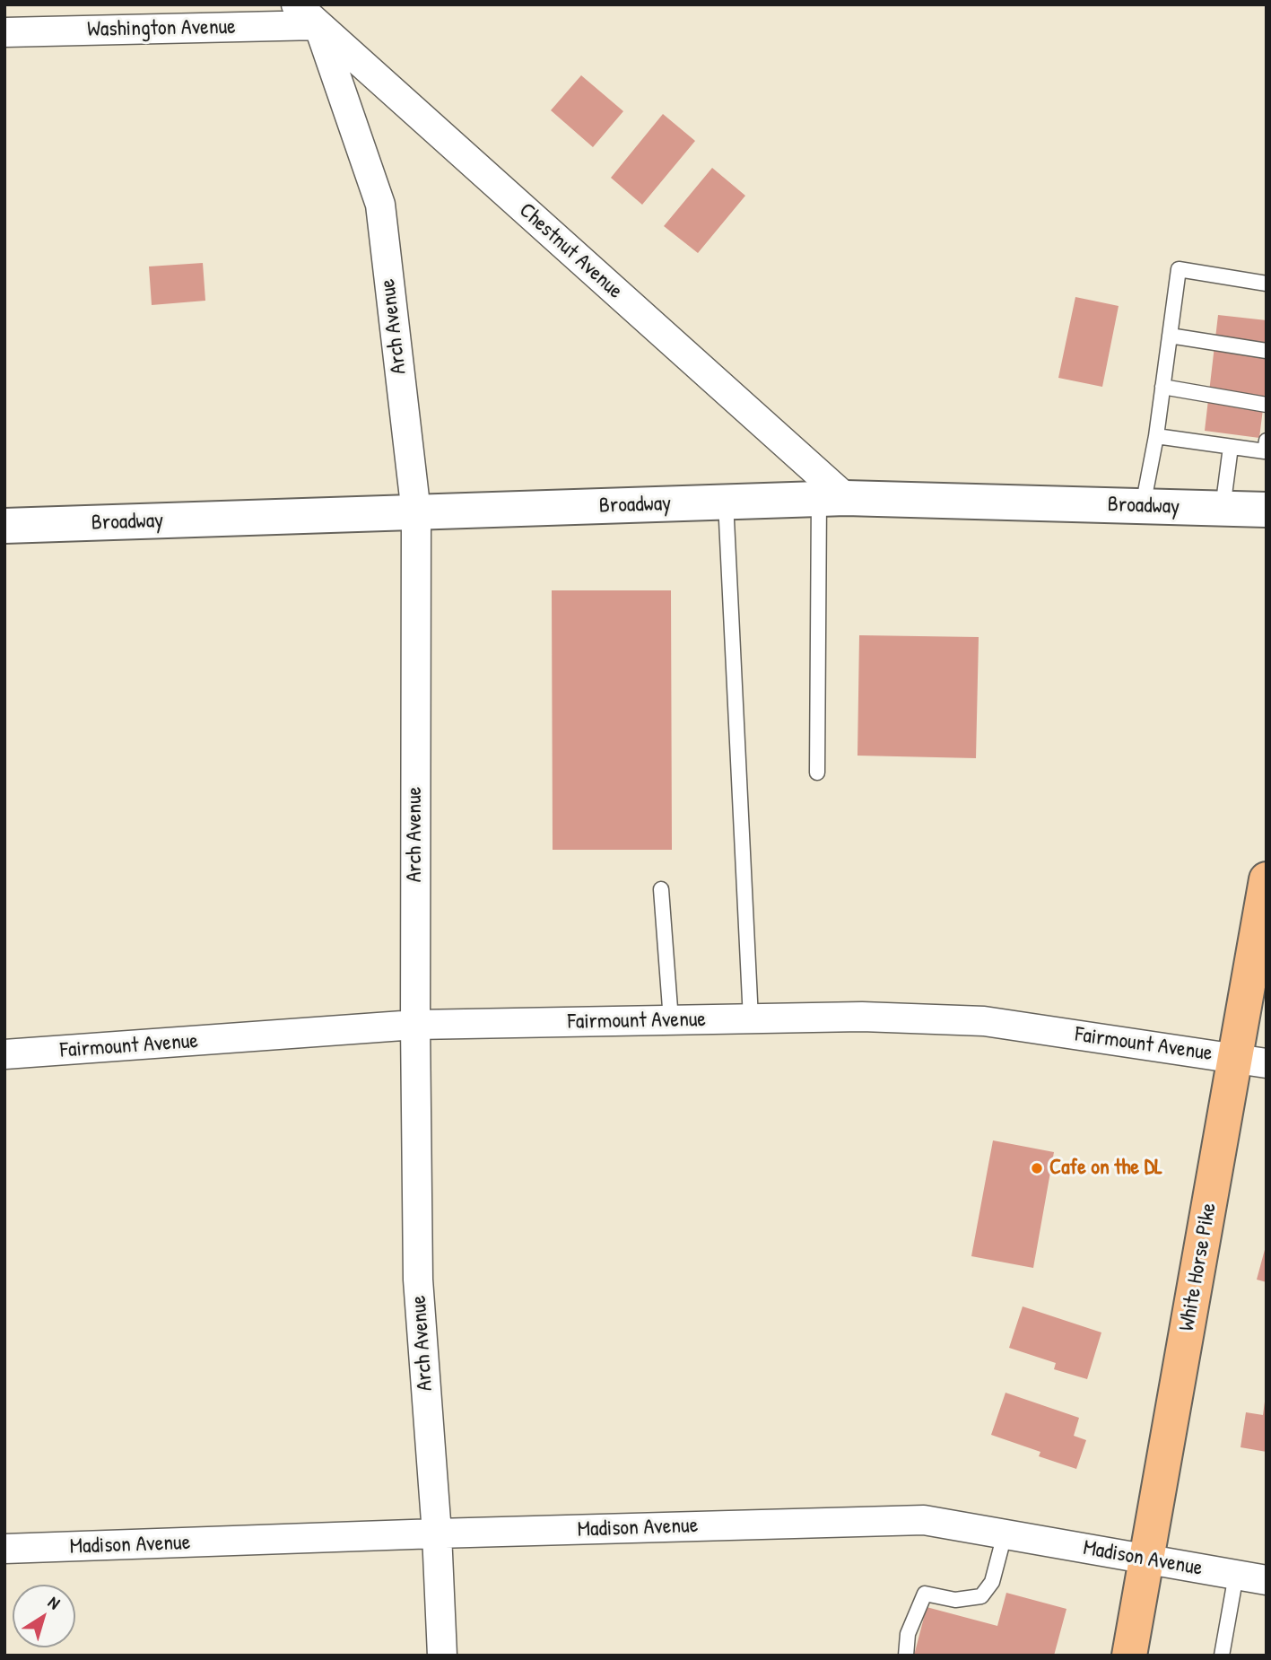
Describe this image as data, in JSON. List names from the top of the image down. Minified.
{"streets":{"highway":["White Horse Pike"],"street":["Washington Avenue","Chestnut Avenue","Arch Avenue","Broadway","Fairmount Avenue","Madison Avenue"]},"crossings":[["Washington Avenue","Chestnut Avenue"],["Washington Avenue","Arch Avenue"],["Chestnut Avenue","Arch Avenue"],["Chestnut Avenue","Broadway"],["Arch Avenue","Broadway"],["Arch Avenue","Fairmount Avenue"],["Arch Avenue","Madison Avenue"],["Fairmount Avenue","White Horse Pike"],["White Horse Pike","Madison Avenue"]],"places":["Cafe on the DL"],"north":"top right"}
